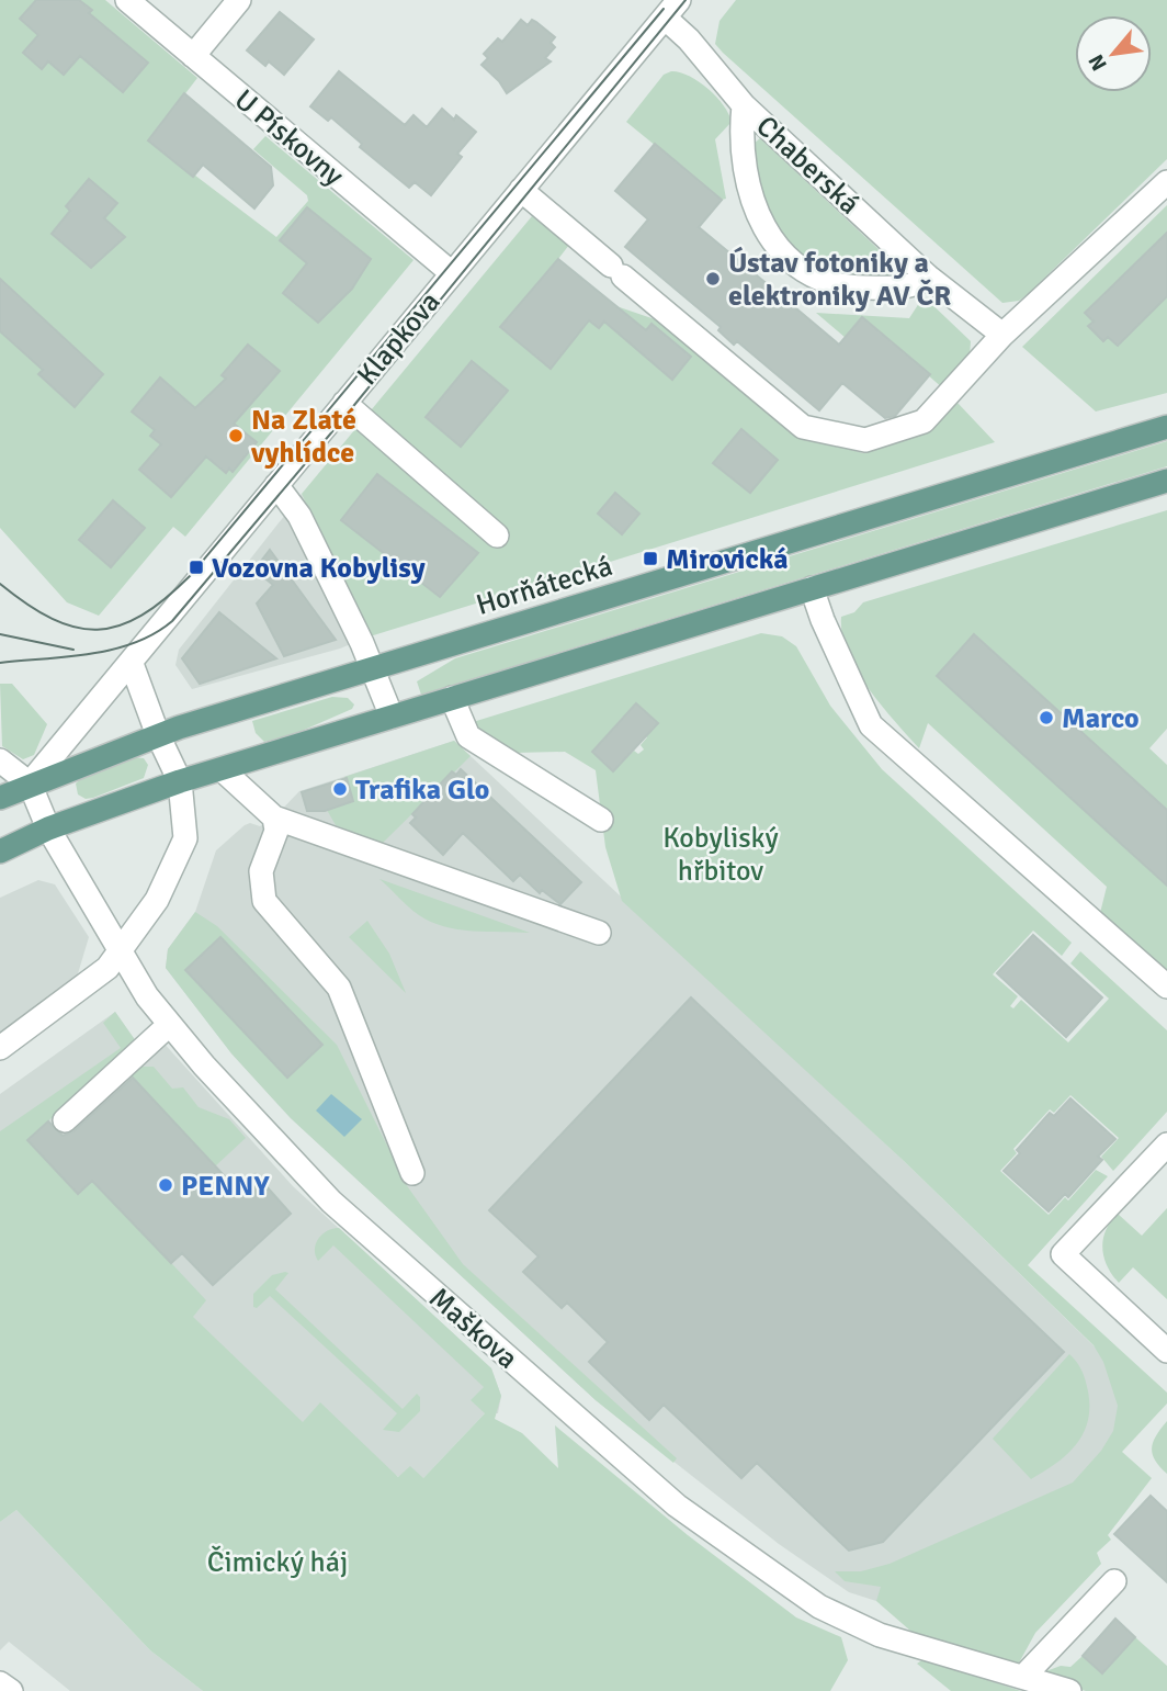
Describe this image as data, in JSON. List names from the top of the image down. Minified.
{"streets":{"main road":["Horňátecká"],"street":["U Pískovny","Chaberská","Klapkova","Maškova"]},"crossings":[["U Pískovny","Klapkova"],["Chaberská","Klapkova"],["Klapkova","Horňátecká"]],"parks":["Kobyliský hřbitov","Čimický háj"],"places":{"other":["Ústav fotoniky a elektroniky AV ČR","Na Zlaté vyhlídce","Marco","Trafika Glo","PENNY"],"transit":["Mirovická","Vozovna Kobylisy"]},"north":"bottom left"}
